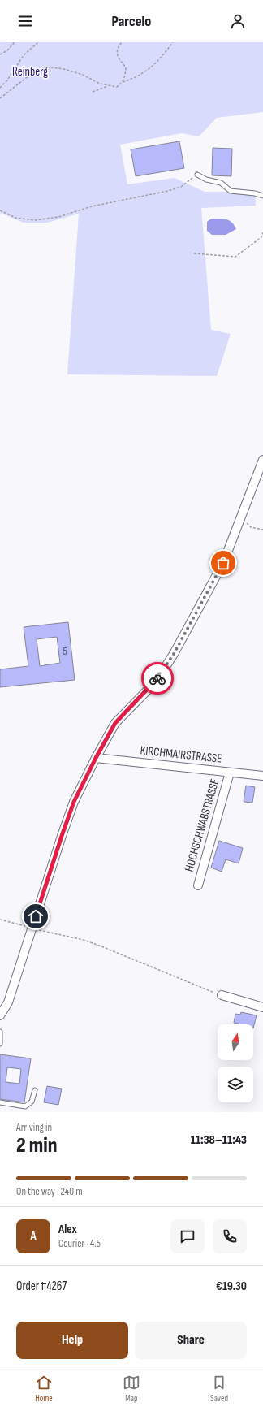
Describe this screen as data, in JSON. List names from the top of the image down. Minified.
{"streets":{"street":["KIRCHMAIRSTRASSE","HOCHSCHWABSTRASSE"]},"crossings":[["KIRCHMAIRSTRASSE","HOCHSCHWABSTRASSE"]],"parks":["Reinberg"],"house_numbers":["5"],"north":"top","page":{"header":"Parcelo","heading":["2 min","Arriving in","11:38–11:43"],"panel":["Alex","Courier · 4.5","Order #4267","€19.30"],"bar":"On the way · 240 m","round":"A","buttons":["Help","Share"],"tabs":["Home","Map","Saved"]}}
